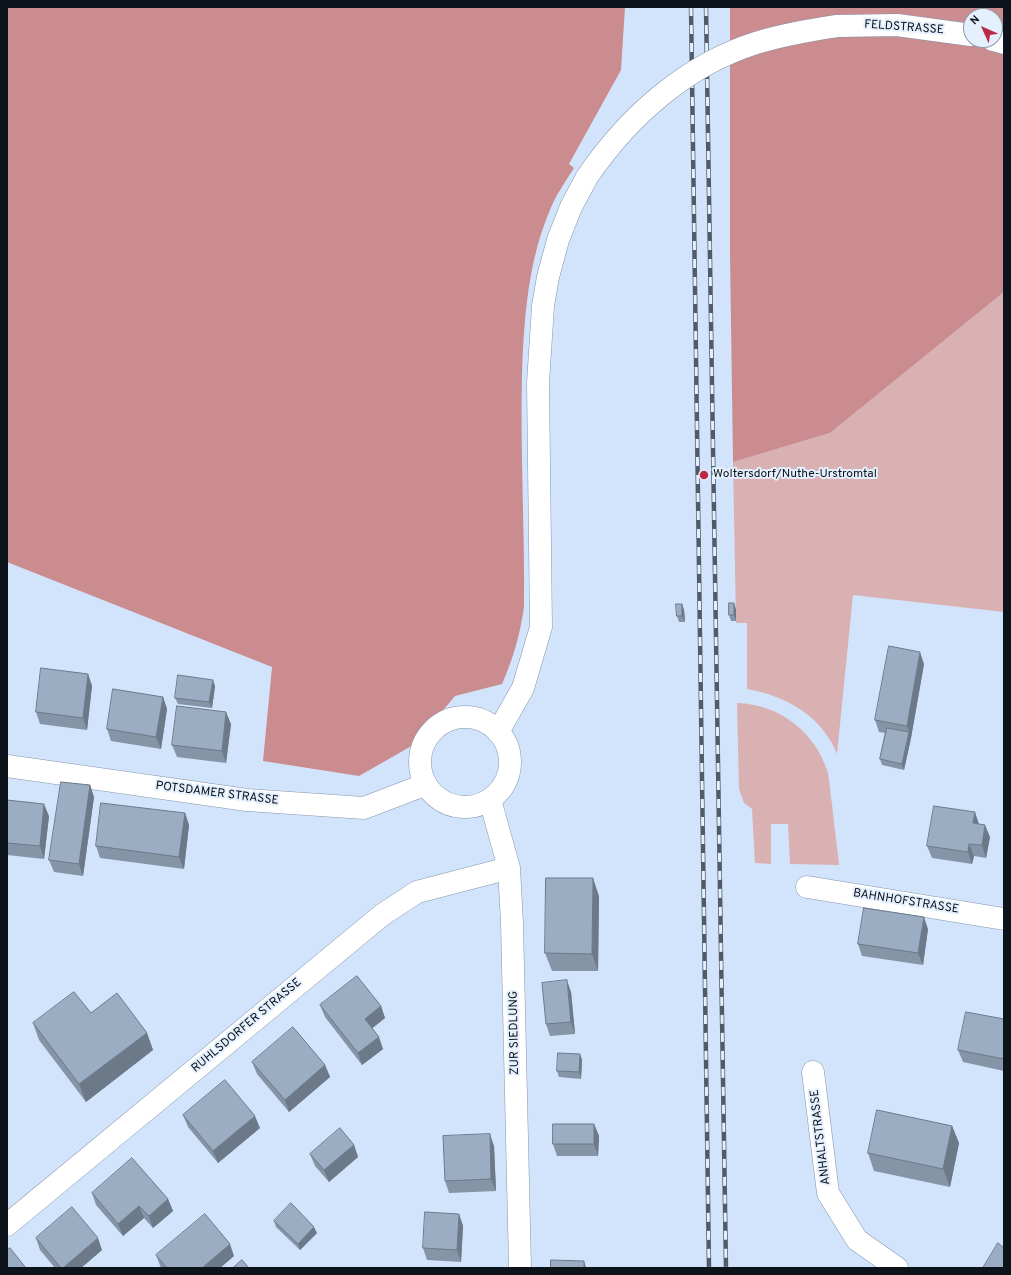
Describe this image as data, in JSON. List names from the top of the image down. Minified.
{"streets":{"street":["FELDSTRASSE","POTSDAMER STRASSE","BAHNHOFSTRASSE","RUHLSDORFER STRASSE","ZUR SIEDLUNG","ANHALTSTRASSE"]},"crossings":[["FELDSTRASSE","POTSDAMER STRASSE"],["FELDSTRASSE","ZUR SIEDLUNG"],["POTSDAMER STRASSE","ZUR SIEDLUNG"],["RUHLSDORFER STRASSE","ZUR SIEDLUNG"]],"places":["Woltersdorf/Nuthe-Urstromtal"],"north":"top left"}
